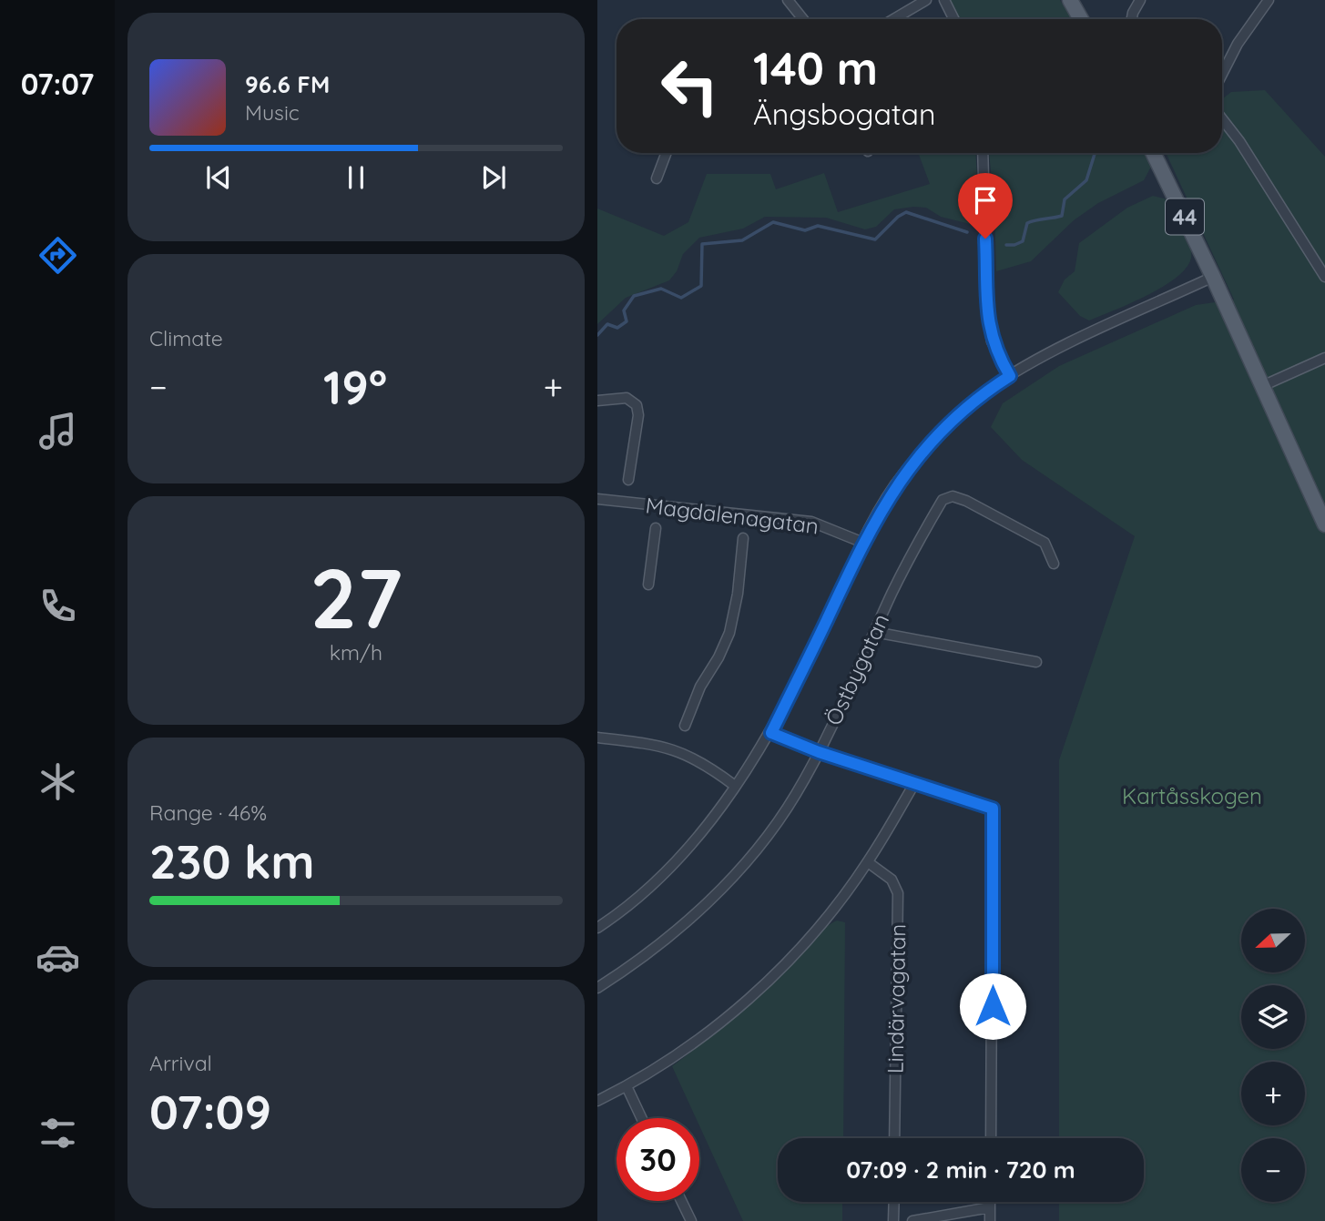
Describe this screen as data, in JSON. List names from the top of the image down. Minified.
{"streets":{"main road":["44"],"street":["Magdalenagatan","Östbygatan","Lindärvagatan"]},"parks":["Kartåsskogen"],"north":"left","page":{"tabs":"07:07","turn":["140 m","Ängsbogatan"],"song":["96.6 FM","Music"],"tile":["Climate",["27","km/h"],["Range · 46%","230 km"],["Arrival","07:09"]],"heat":["−","19°","+"],"map_buttons":["+","−"],"limit":"30","trip":"07:09 · 2 min · 720 m"}}
